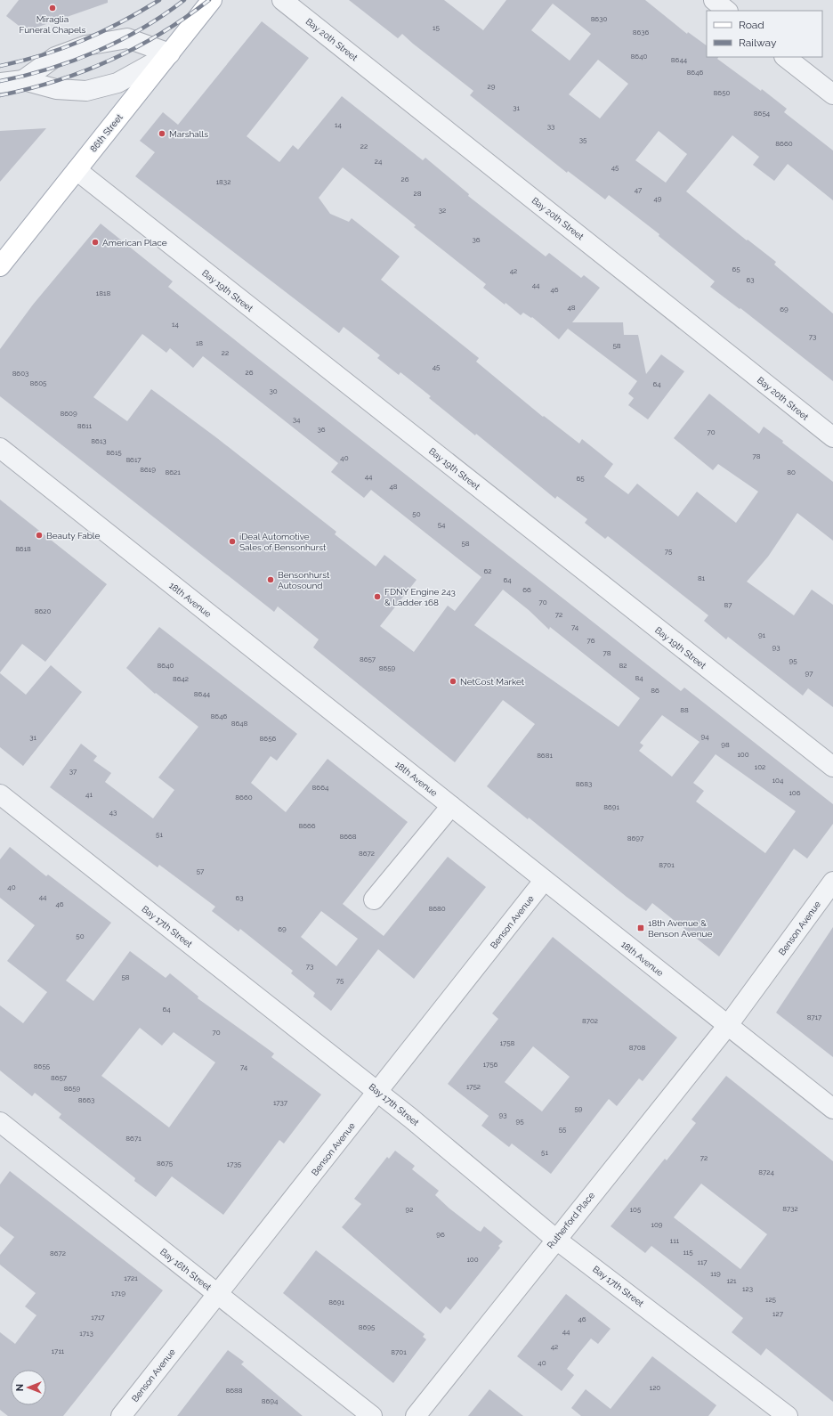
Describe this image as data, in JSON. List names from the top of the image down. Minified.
{"streets":{"main road":["86th Street"],"street":["Bay 20th Street","Bay 19th Street","18th Avenue","Benson Avenue","Bay 17th Street","Rutherford Place","Bay 16th Street"]},"crossings":[["86th Street","Bay 19th Street"],["18th Avenue","Benson Avenue"],["18th Avenue","Rutherford Place"],["Benson Avenue","Bay 17th Street"],["Benson Avenue","Rutherford Place"],["Benson Avenue","Bay 16th Street"],["Bay 17th Street","Rutherford Place"]],"places":{"other":["Miraglia Funeral Chapels","Marshalls","American Place","Beauty Fable","iDeal Automotive Sales of Bensonhurst","Bensonhurst Autosound","FDNY Engine 243 & Ladder 168","NetCost Market"],"transit":["18th Avenue & Benson Avenue"]},"house_numbers":["8630","15","8636","8640","8644","8646","29","8650","31","8654","14","33","35","8660","22","24","45","26","1832","47","28","49","32","36","65","42","63","44","46","1818","48","69","14","73","18","58","22","45","26","8603","8605","64","30","8609","34","8611","36","70","8613","8615","78","40","8617","8619","8621","80","44","65","48","50","54","58","8618","75","62","81","64","66","70","87","8620","72","74","91","76","93","78","8657","95","8640","82","8659","97","84","8642","86","8644","88","8646","8648","94","31","8656","98","100","8681","102","37","104","8683","8664","106","41","8660","8691","43","8666","51","8668","8697","8672","8701","57","40","44","63","46","8680","69","50","73","58","75","64","8717","8702","70","1758","8708","1756","8655","74","8657","1752","8659","8663","1737","59","93","95","55","8671","51","72","8675","1735","8724","8732","92","105","109","96","111","115","8672","100","117","119","1721","121","123","1719","125","8691","127","1717","46","8695","44","1713","42","1711","8701","40","120","8688","8694"],"legend":["Road","Railway"],"north":"left"}
